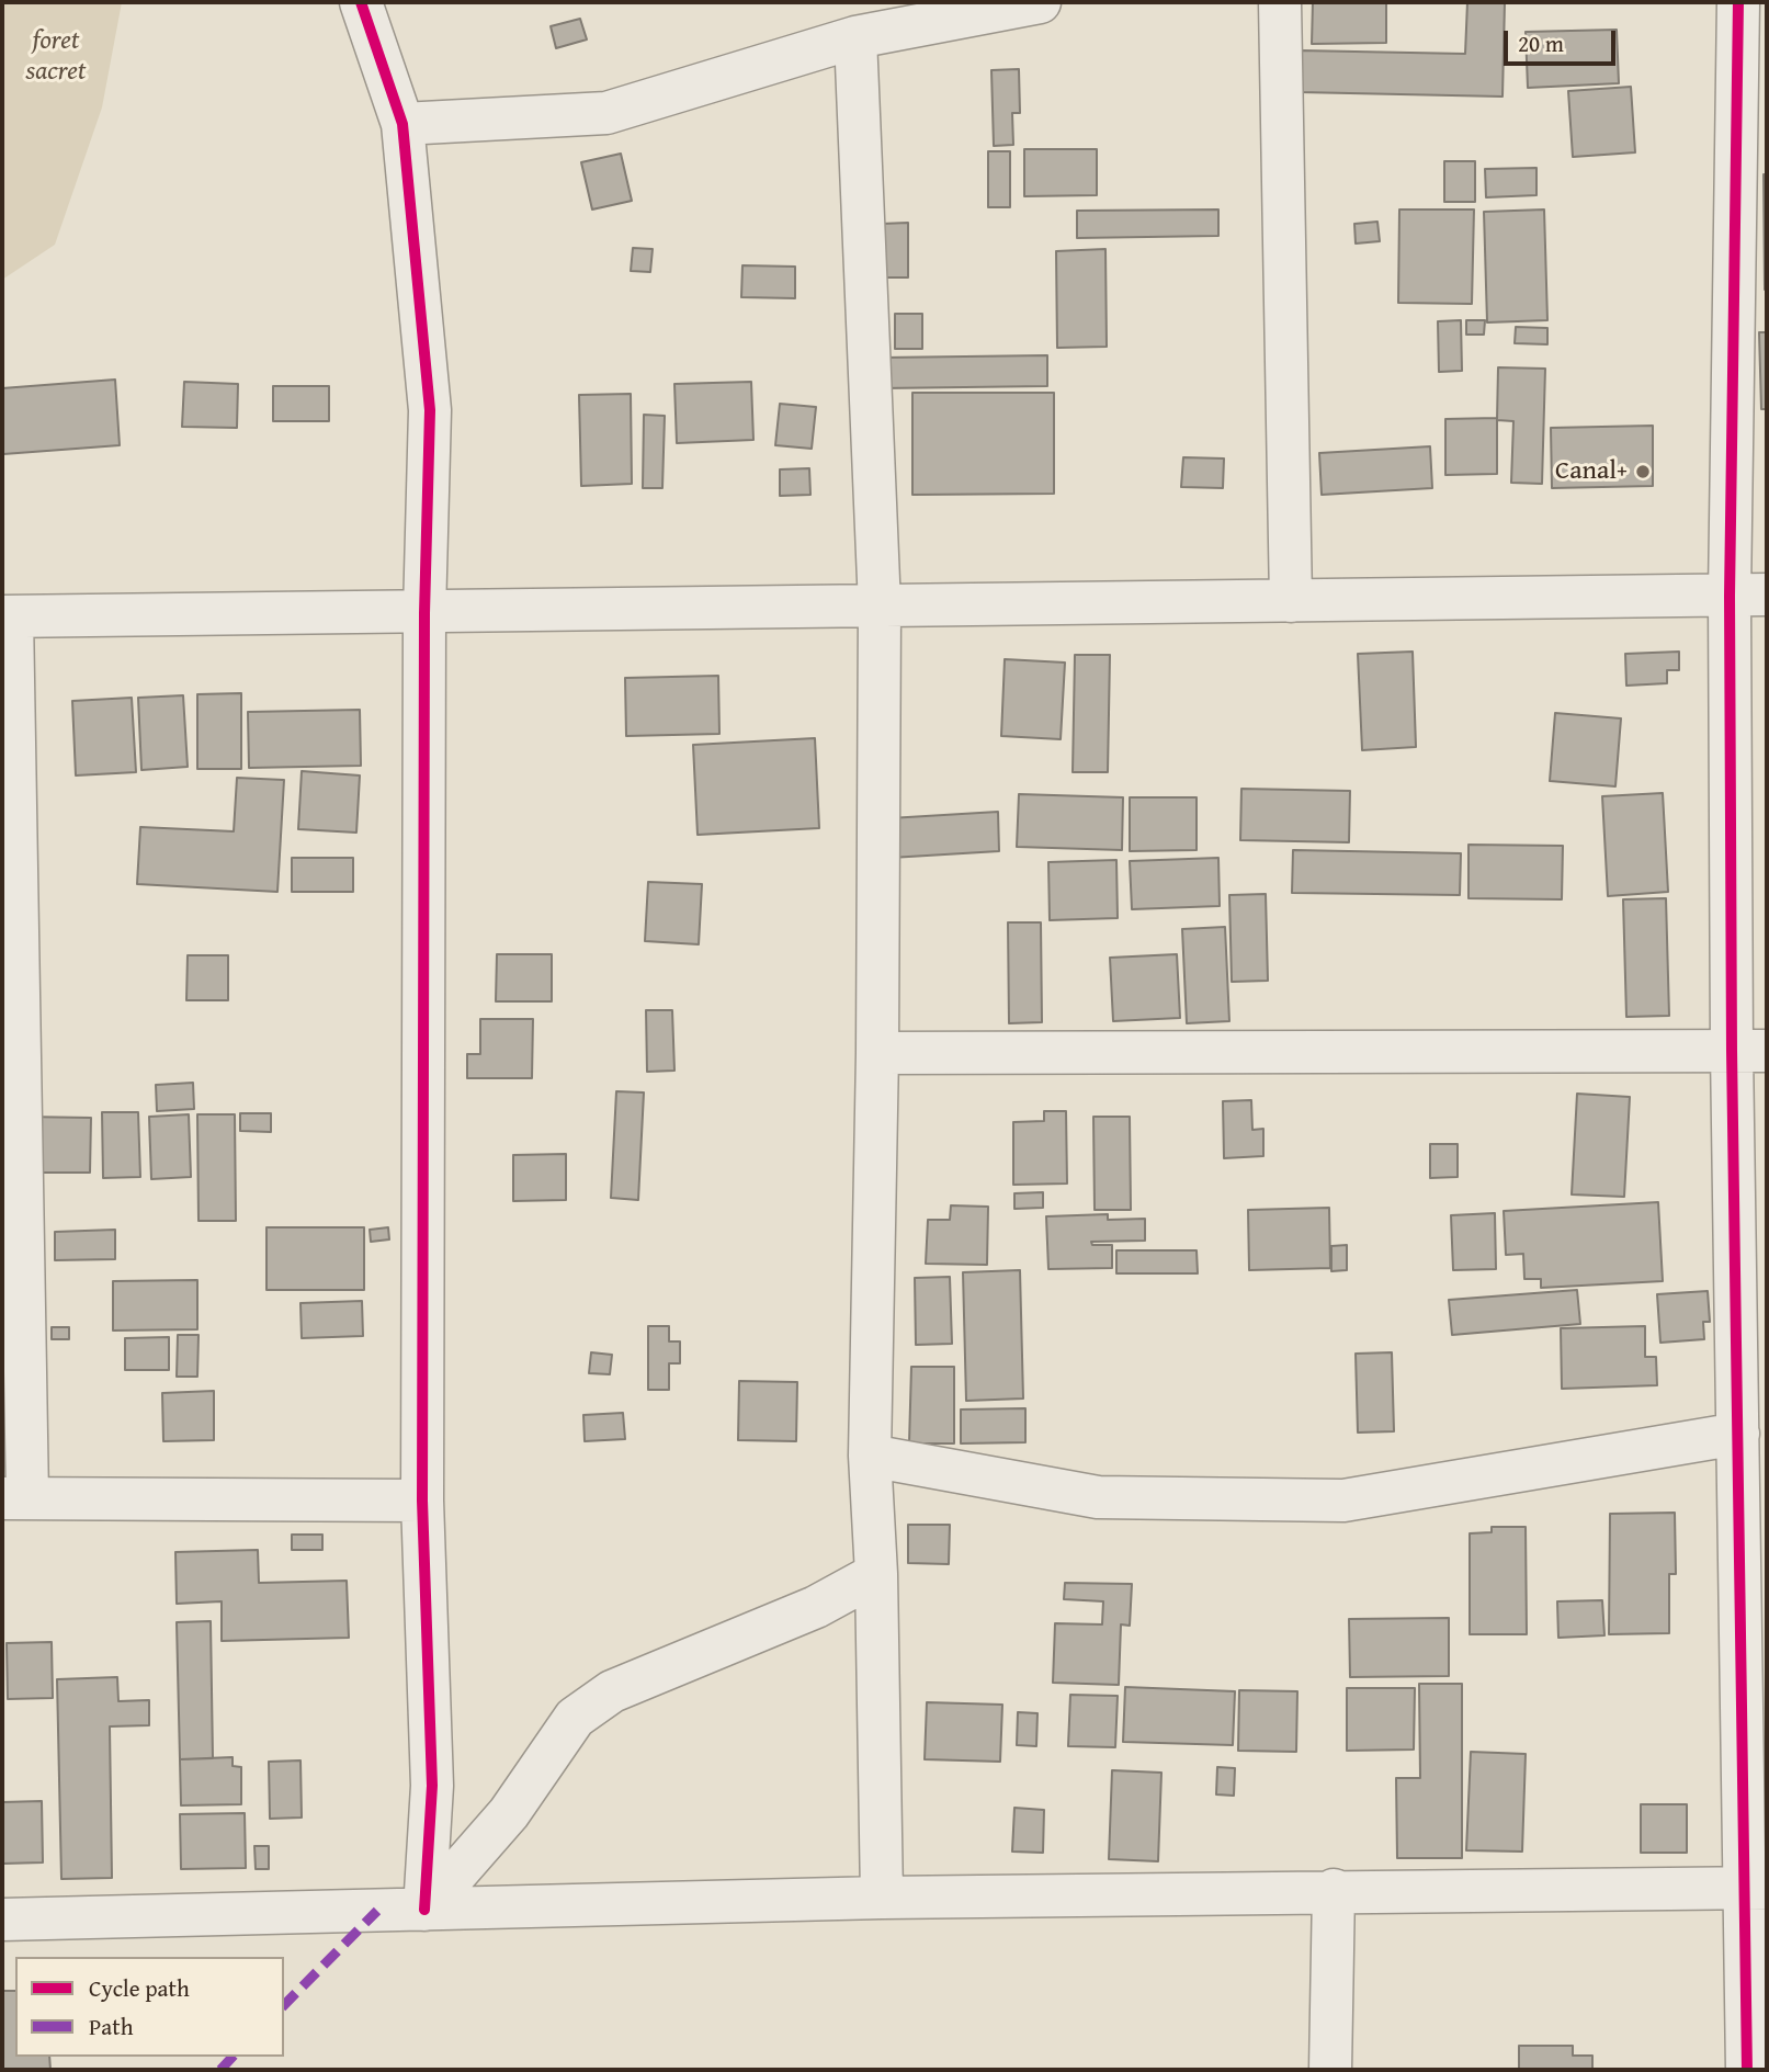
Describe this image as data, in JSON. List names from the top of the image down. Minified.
{"parks":["foret sacret"],"places":["Canal+"],"legend":["Cycle path","Path"],"scale_bar":"20 m"}
